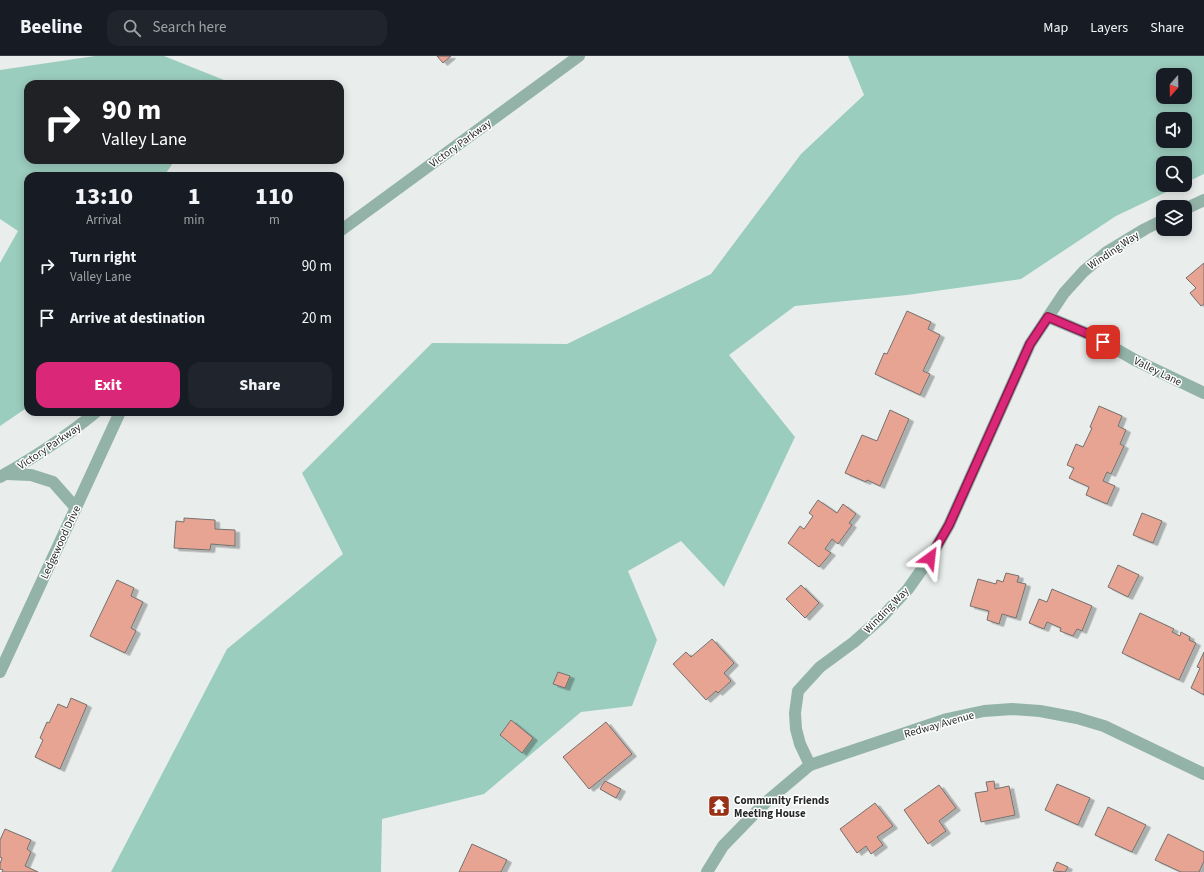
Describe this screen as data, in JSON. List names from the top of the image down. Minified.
{"streets":{"street":["Victory Parkway","Winding Way","Valley Lane","Ledgewood Drive","Redway Avenue"]},"crossings":[["Winding Way","Valley Lane"],["Winding Way","Redway Avenue"]],"places":{"temple":["Community Friends Meeting House"]},"north":"bottom","page":{"header":"Beeline","search":"Search here","nav":["Map","Layers","Share"],"turn":["90 m","Valley Lane"],"eta":["13:10","Arrival","1","min","110","m"],"list":[{"name":"Turn right","note":"Valley Lane","value":"90 m"},{"name":"Arrive at destination","value":"20 m"}],"buttons":["Exit","Share"]}}
